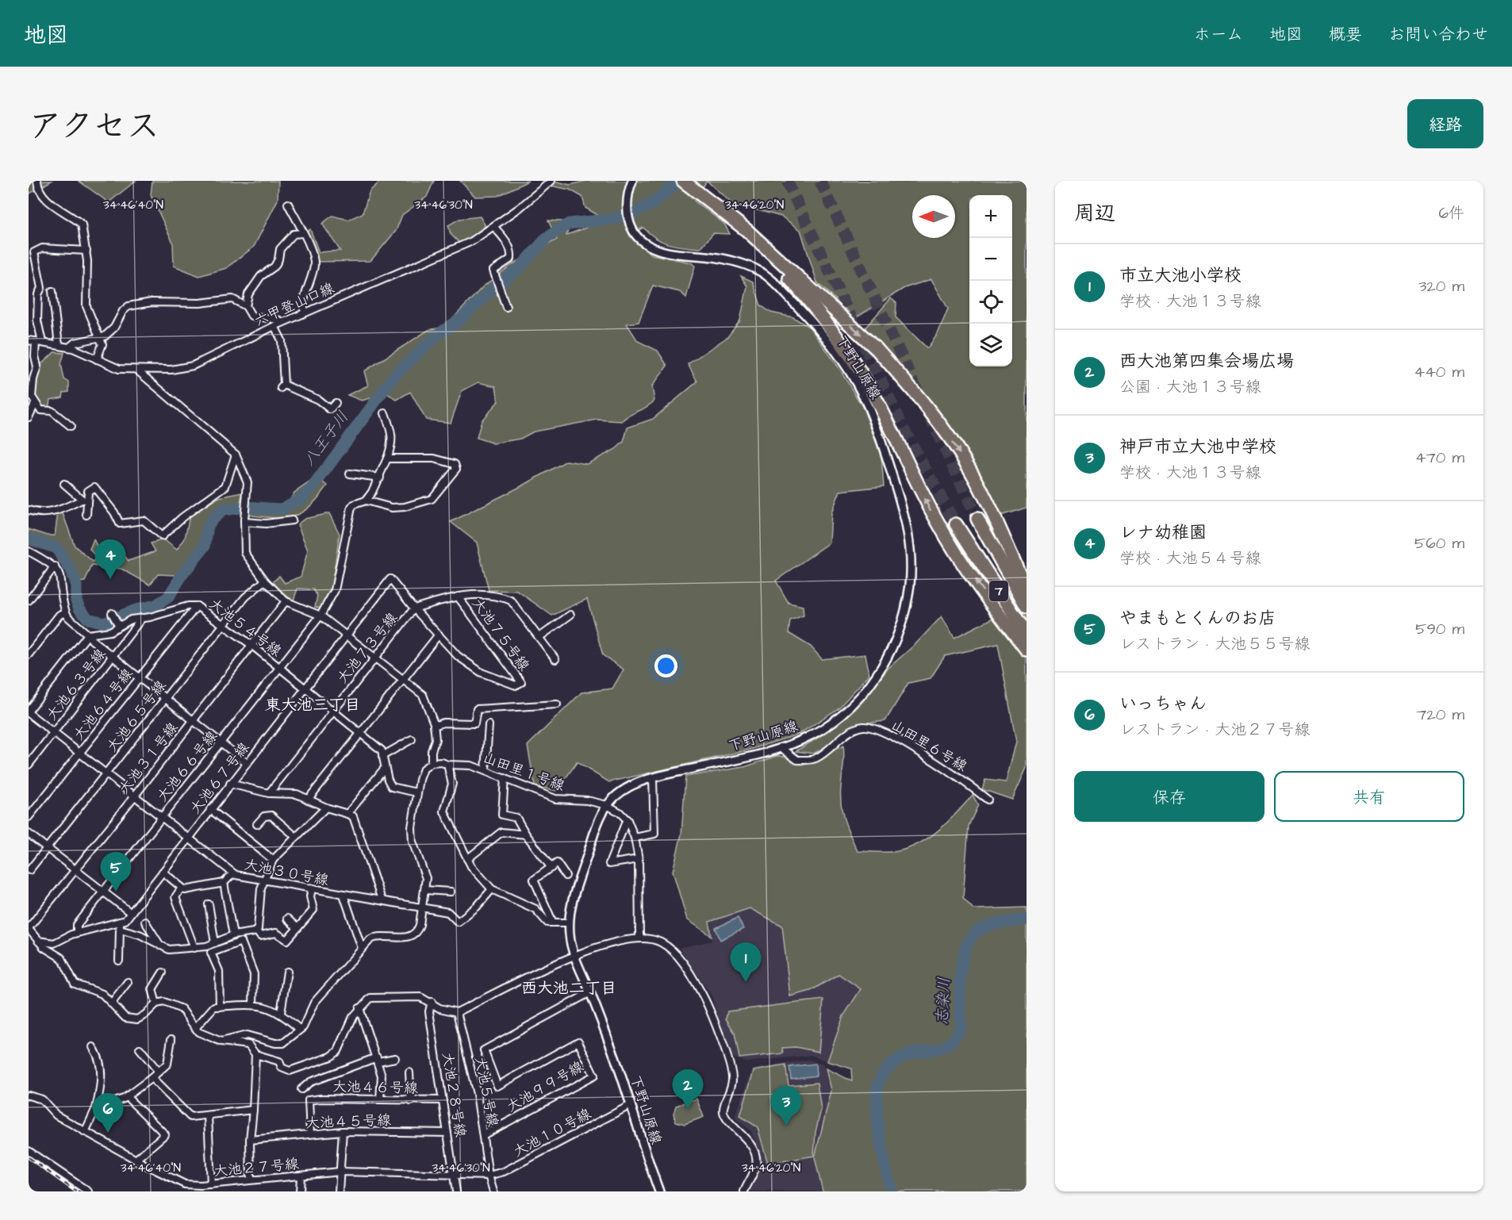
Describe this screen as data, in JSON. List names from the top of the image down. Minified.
{"streets":{"highway":["7"],"street":["六甲登山口線","下野山原線","大池５４号線","大池７５号線","大池７３号線","大池６３号線","大池６４号線","大池６５号線","山田里６号線","大池３１号線","大池６６号線","山田里１号線","大池６７号線","大池３０号線","大池９９号線","大池４６号線","大池５号線","大池２８号線","大池４５号線","大池１０号線","大池２７号線"]},"crossings":[["下野山原線","山田里６号線"],["下野山原線","山田里１号線"],["下野山原線","大池９９号線"],["下野山原線","大池１０号線"],["大池５４号線","大池７３号線"],["大池５４号線","大池６３号線"],["大池５４号線","大池６４号線"],["大池５４号線","大池６５号線"],["大池５４号線","大池３１号線"],["大池５４号線","大池６６号線"],["大池５４号線","大池６７号線"],["大池７５号線","大池７３号線"],["大池７５号線","大池６７号線"],["大池６３号線","大池３０号線"],["大池６４号線","大池３０号線"],["大池６５号線","大池３０号線"],["大池３１号線","大池３０号線"],["大池６６号線","大池６７号線"],["大池６６号線","大池３０号線"],["大池６７号線","大池３０号線"],["大池９９号線","大池５号線"],["大池４６号線","大池２８号線"],["大池４６号線","大池４５号線"],["大池５号線","大池１０号線"],["大池２８号線","大池４５号線"],["大池２８号線","大池１０号線"],["大池２８号線","大池２７号線"],["大池１０号線","大池２７号線"]],"districts":["東大池三丁目","西大池二丁目"],"water":["八王子川","志染川"],"north":"left","page":{"header":"地図","nav":["ホーム","地図","概要","お問い合わせ"],"title":"アクセス","buttons":["経路",["保存","共有"]],"heading":["周辺","6件"],"map_buttons":["+","−"],"list":[{"mark":"1","name":"市立大池小学校","note":"学校 · 大池１３号線","value":"320 m"},{"mark":"2","name":"西大池第四集会場広場","note":"公園 · 大池１３号線","value":"440 m"},{"mark":"3","name":"神戸市立大池中学校","note":"学校 · 大池１３号線","value":"470 m"},{"mark":"4","name":"レナ幼稚園","note":"学校 · 大池５４号線","value":"560 m"},{"mark":"5","name":"やまもとくんのお店","note":"レストラン · 大池５５号線","value":"590 m"},{"mark":"6","name":"いっちゃん","note":"レストラン · 大池２７号線","value":"720 m"}],"pins":["4","5","1","2","3","6"]},"coordinates":["34°46'40\"N","34°46'30\"N","34°46'20\"N"]}
